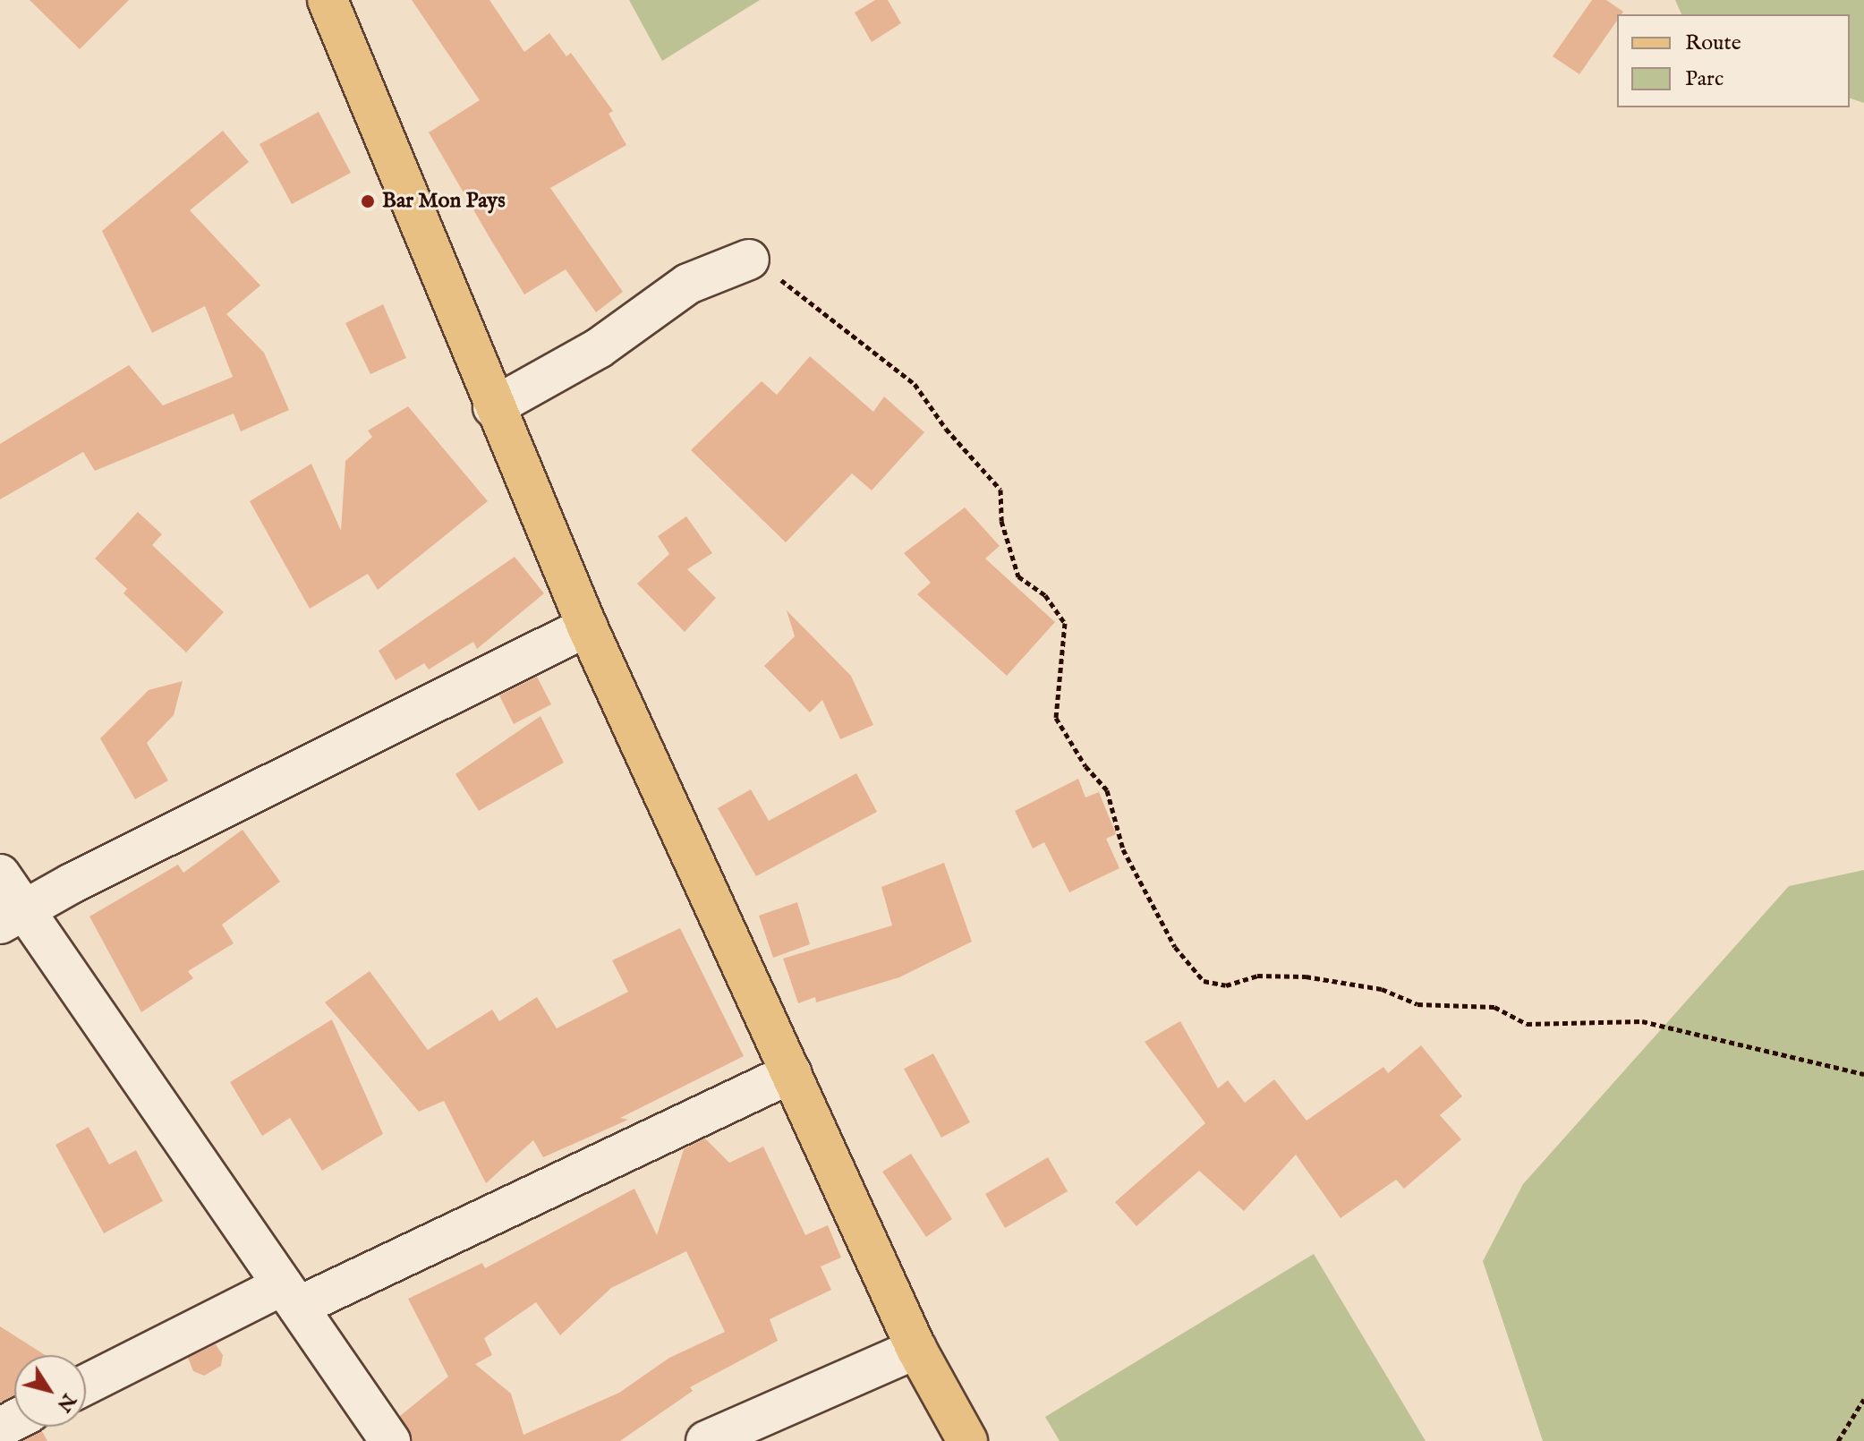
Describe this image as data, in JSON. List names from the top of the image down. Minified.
{"places":["Bar Mon Pays"],"legend":["Route","Parc"],"north":"bottom right"}
